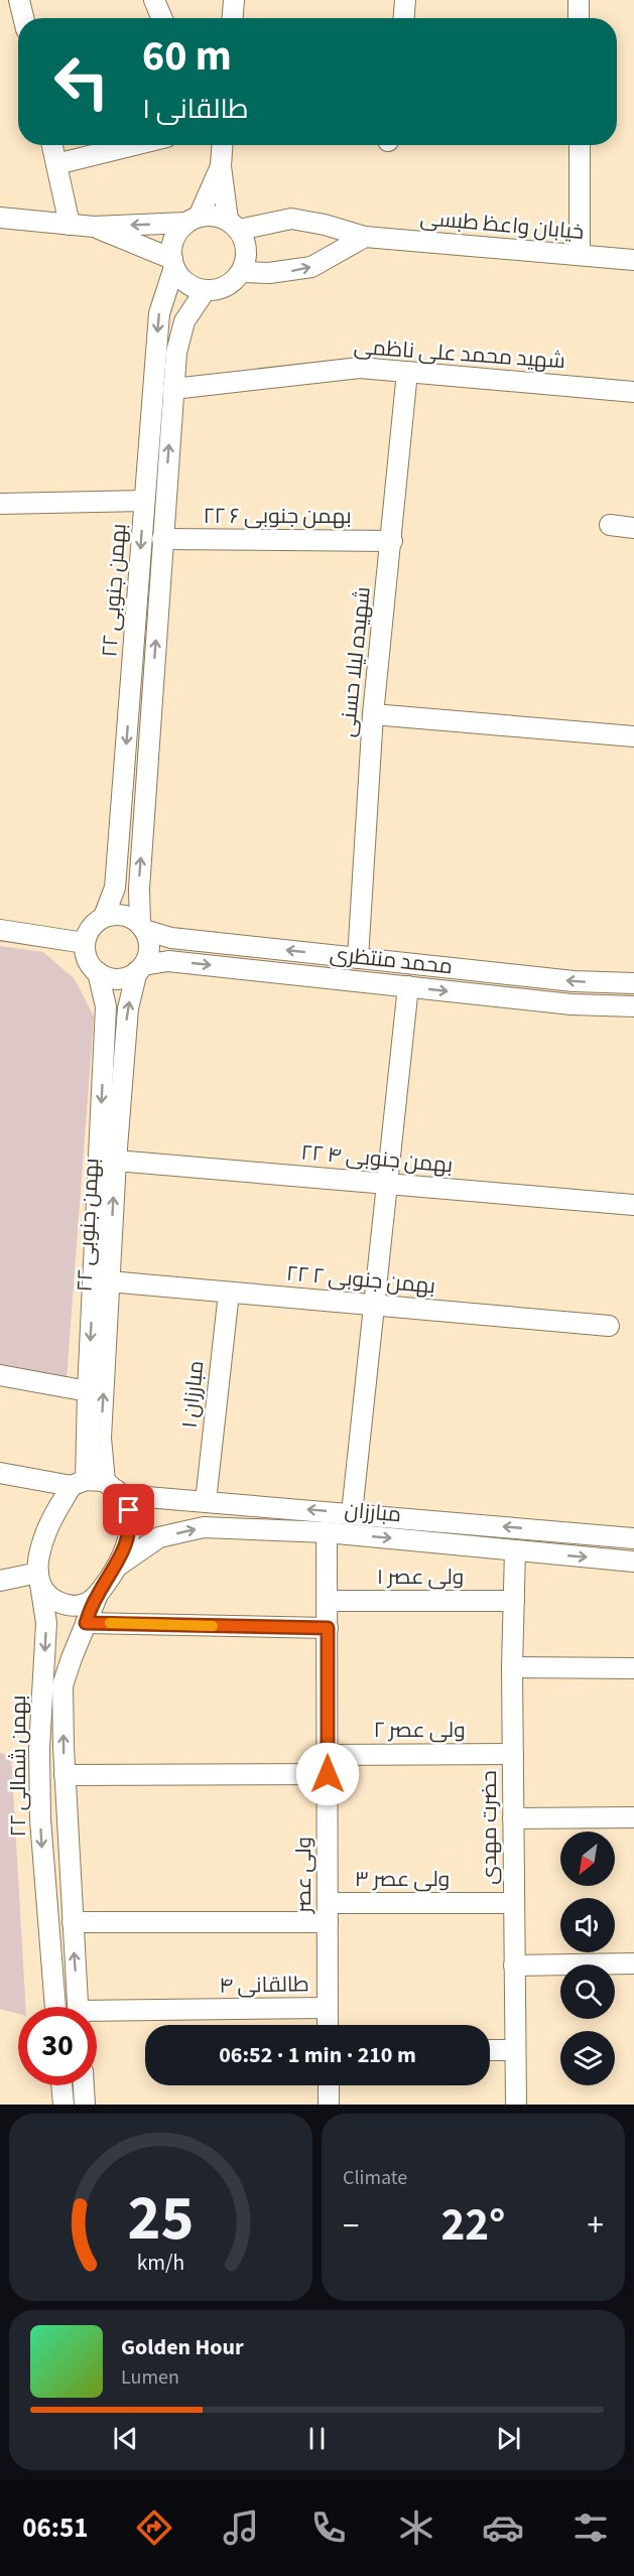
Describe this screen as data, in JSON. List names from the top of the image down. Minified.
{"streets":{"street":["خیابان واعظ طبسی","شهید محمد علی ناظمی","۲۲ بهمن جنوبی ۶","۲۲ بهمن جنوبی","شهیده لیلا حسنی","محمد منتظری","۲۲ بهمن جنوبی ۴","۲۲ بهمن جنوبی ۲","مبارزان ۱","مبارزان","ولی عصر ۱","ولی عصر ۲","۲۲ بهمن شمالی","حضرت مهدی","ولی عصر","ولی عصر ۳","طالقانی ۴"]},"crossings":[["خیابان واعظ طبسی","۲۲ بهمن جنوبی"],["شهید محمد علی ناظمی","۲۲ بهمن جنوبی"],["شهید محمد علی ناظمی","شهیده لیلا حسنی"],["۲۲ بهمن جنوبی ۶","۲۲ بهمن جنوبی"],["۲۲ بهمن جنوبی ۶","شهیده لیلا حسنی"],["۲۲ بهمن جنوبی","محمد منتظری"],["۲۲ بهمن جنوبی","۲۲ بهمن جنوبی ۴"],["۲۲ بهمن جنوبی","۲۲ بهمن جنوبی ۲"],["۲۲ بهمن جنوبی","مبارزان"],["۲۲ بهمن جنوبی","۲۲ بهمن شمالی"],["شهیده لیلا حسنی","محمد منتظری"],["۲۲ بهمن جنوبی ۲","مبارزان ۱"],["مبارزان ۱","مبارزان"],["مبارزان","۲۲ بهمن شمالی"],["مبارزان","حضرت مهدی"],["مبارزان","ولی عصر"],["ولی عصر ۱","حضرت مهدی"],["ولی عصر ۱","ولی عصر"],["ولی عصر ۲","حضرت مهدی"],["ولی عصر ۲","ولی عصر"],["حضرت مهدی","ولی عصر ۳"],["ولی عصر","ولی عصر ۳"],["ولی عصر","طالقانی ۴"]],"north":"bottom left","page":{"turn":["60 m","طالقانی ۱"],"limit":"30","trip":"06:52 · 1 min · 210 m","tile":"Climate","heat":["−","22°","+"],"song":["Golden Hour","Lumen"],"tabs":"06:51","gauge":["25","km/h"]}}
